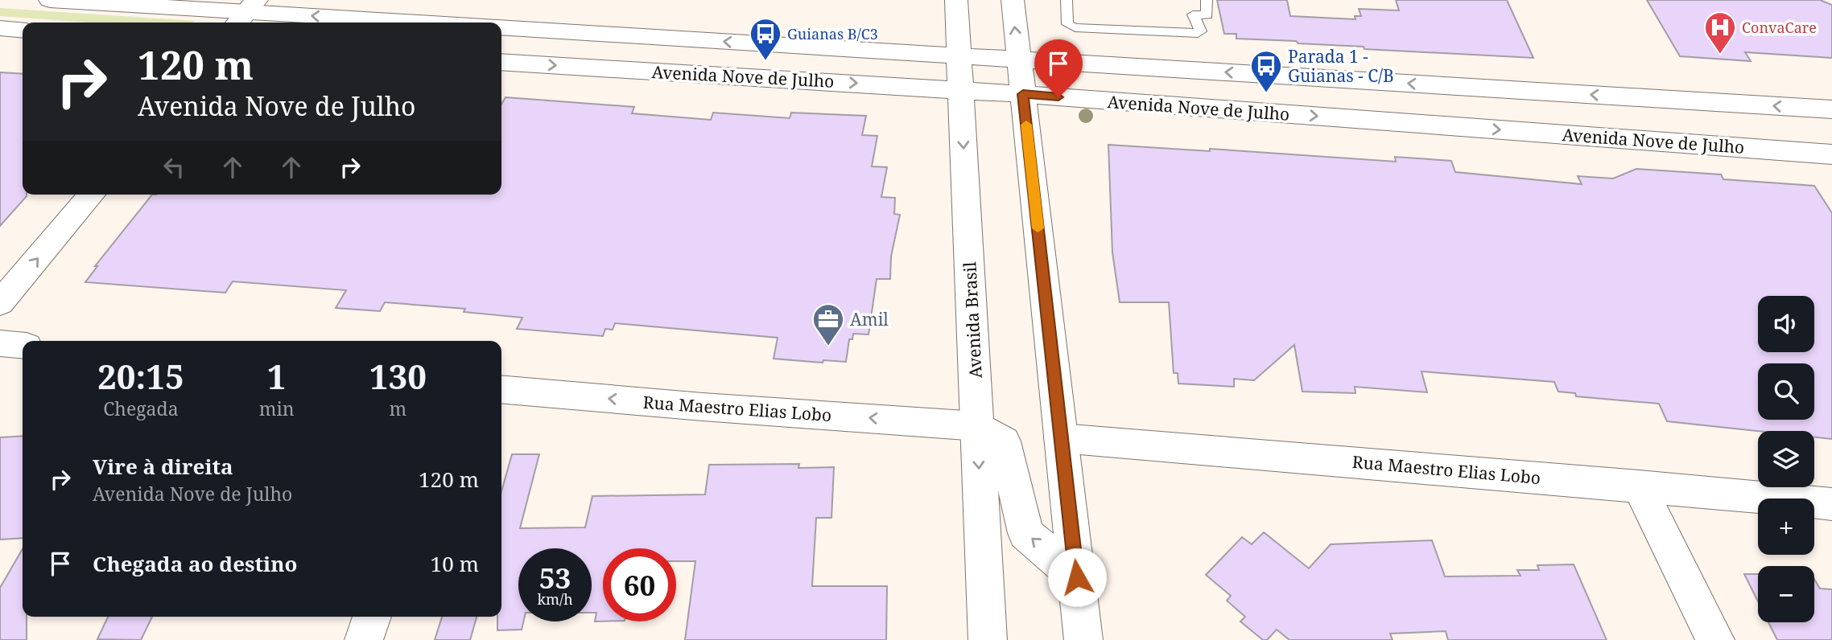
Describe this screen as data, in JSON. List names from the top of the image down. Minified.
{"streets":{"main road":["Avenida Nove de Julho","Avenida Brasil","Rua Maestro Elias Lobo"]},"crossings":[["Avenida Nove de Julho","Avenida Brasil"],["Avenida Brasil","Rua Maestro Elias Lobo"]],"one_way":["Rua Maestro Elias Lobo"],"places":{"hospital":["ConvaCare"],"bus stop":["Guianas B/C3","Parada 1 - Guianas - C/B"],"office":["Amil"]},"page":{"turn":["120 m","Avenida Nove de Julho"],"map_buttons":["+","−"],"eta":["20:15","Chegada","1","min","130","m"],"list":[{"name":"Vire à direita","note":"Avenida Nove de Julho","value":"120 m"},{"name":"Chegada ao destino","value":"10 m"}],"speed":"53 km/h","limit":"60"}}
